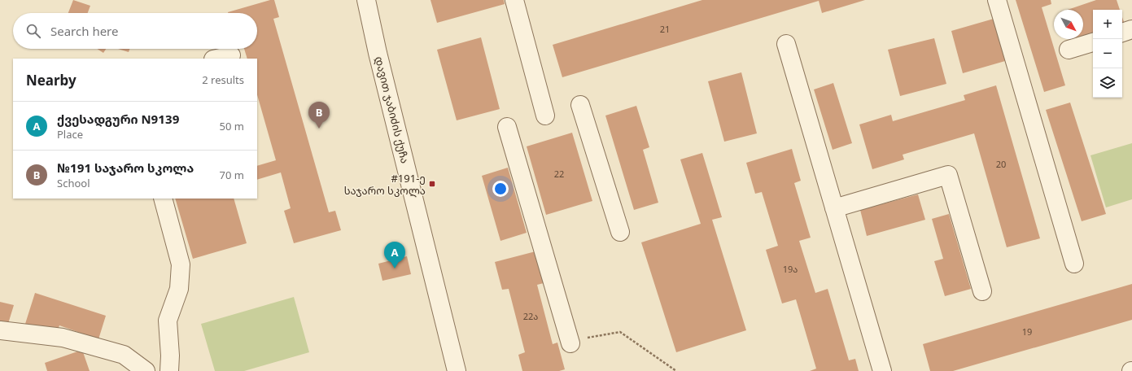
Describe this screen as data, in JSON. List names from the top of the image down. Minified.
{"streets":{"street":["დავით ჯაბიძის ქუჩა"]},"places":{"transit":["#191-ე საჯარო სკოლა"]},"house_numbers":["21","20","22","19ა","22ა","19"],"north":"bottom right","page":{"map_buttons":["+","−"],"search":"Search here","heading":["Nearby","2 results"],"list":[{"mark":"A","name":"ქვესადგური N9139","note":"Place","value":"50 m"},{"mark":"B","name":"№191 საჯარო სკოლა","note":"School","value":"70 m"}],"pins":["B","A"]}}
